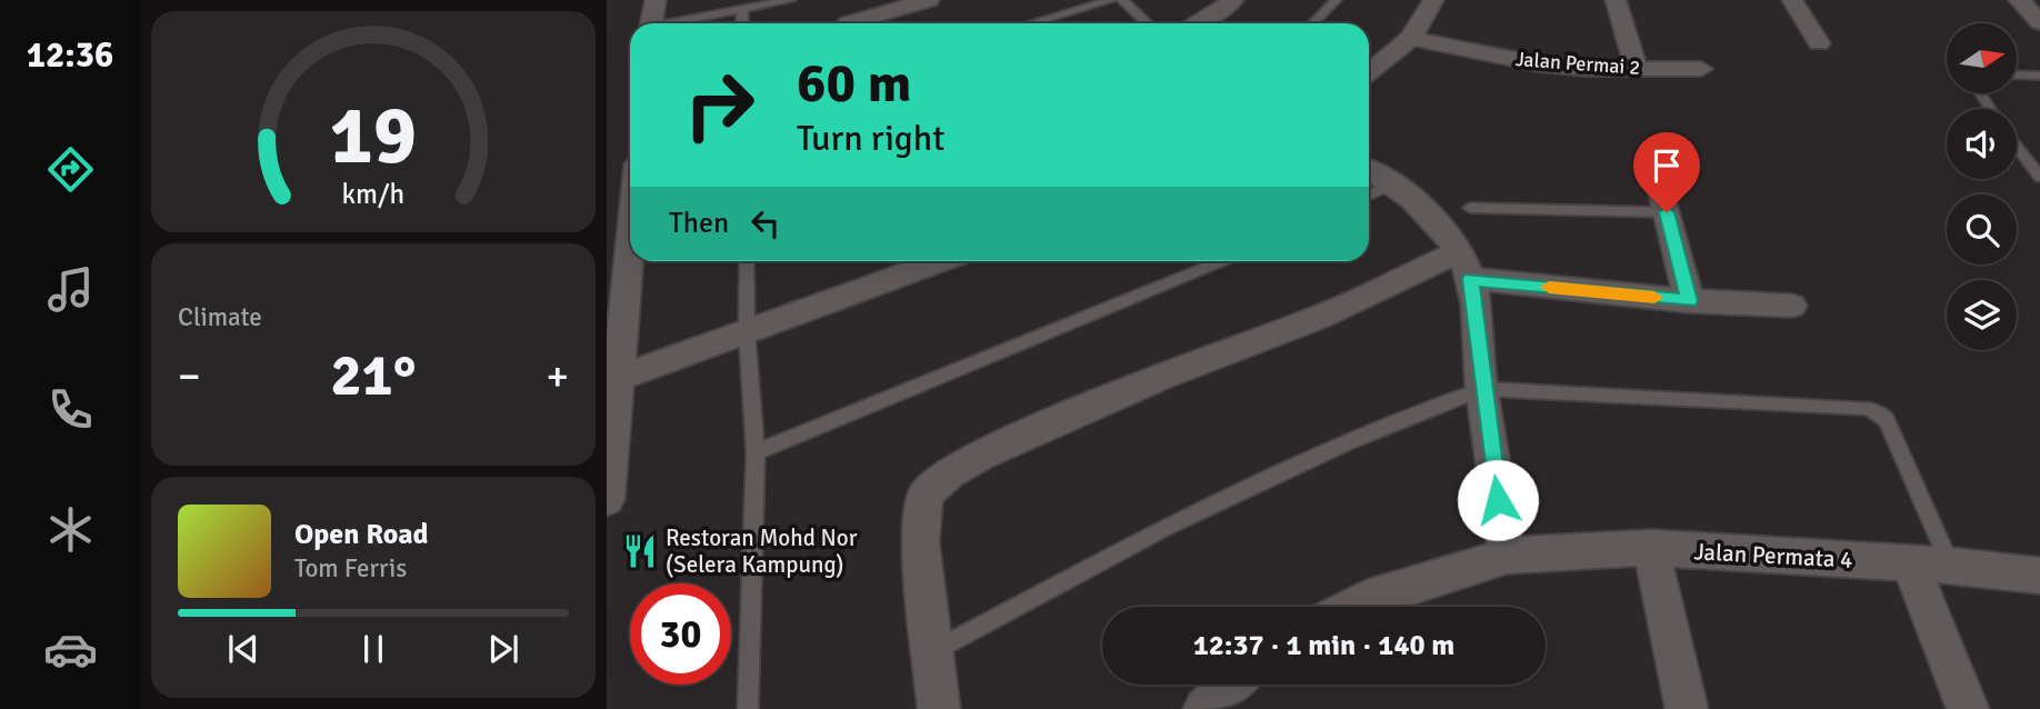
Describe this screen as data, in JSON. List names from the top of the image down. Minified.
{"streets":{"street":["Jalan Permai 2","Jalan Permata 4"]},"places":{"restaurant":["Restoran Mohd Nor (Selera Kampung)"]},"north":"right","page":{"tabs":"12:36","turn":["60 m","Turn right"],"then":"Then","tile":"Climate","heat":["−","21°","+"],"song":["Open Road","Tom Ferris"],"limit":"30","trip":"12:37 · 1 min · 140 m","gauge":["19","km/h"]}}
